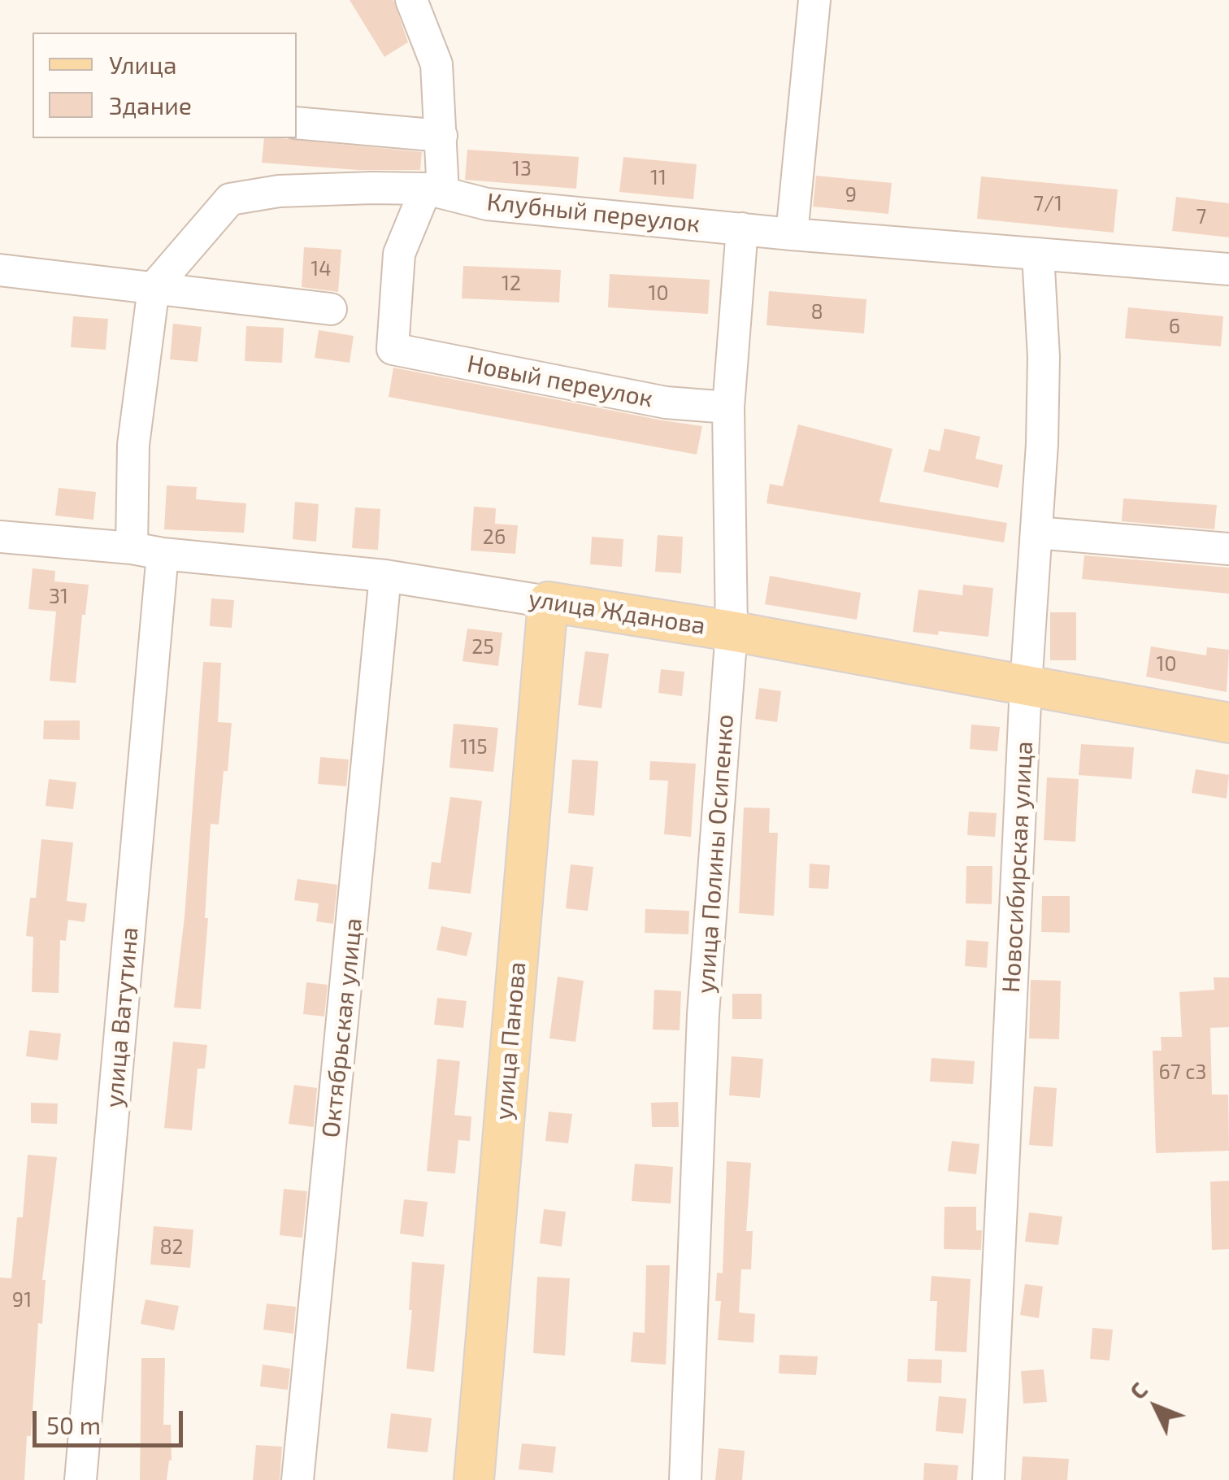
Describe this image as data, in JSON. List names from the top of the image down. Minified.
{"streets":{"main road":["улица Жданова","улица Панова"],"street":["Клубный переулок","Новый переулок","улица Полины Осипенко","Новосибирская улица","улица Ватутина","Октябрьская улица"]},"crossings":[["Клубный переулок","Новый переулок"],["Клубный переулок","улица Полины Осипенко"],["Клубный переулок","Новосибирская улица"],["Новый переулок","улица Полины Осипенко"],["улица Жданова","улица Полины Осипенко"],["улица Жданова","Новосибирская улица"],["улица Жданова","улица Ватутина"],["улица Жданова","Октябрьская улица"],["улица Жданова","улица Панова"]],"house_numbers":["13","11","9","7/1","7","14","12","10","8","6","26","31","25","10","115","67 с3","82","91"],"legend":["Улица","Здание"],"scale_bar":"50 m","north":"top left"}
